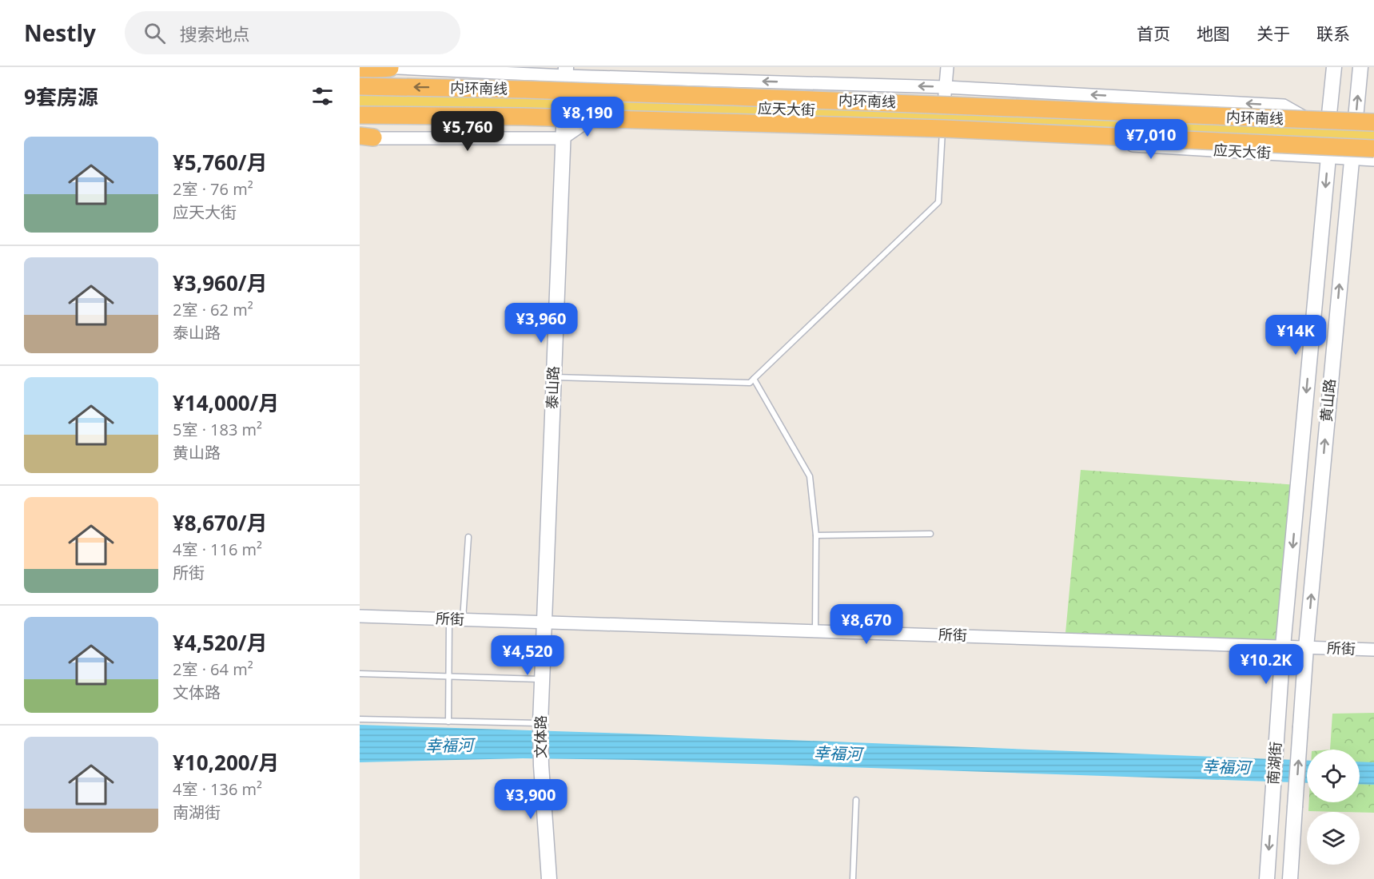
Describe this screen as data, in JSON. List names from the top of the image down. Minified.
{"streets":{"highway":["内环南线"],"main road":["应天大街","泰山路","黄山路","文体路","南湖街"],"street":["所街"]},"crossings":[["应天大街","泰山路"],["应天大街","黄山路"],["泰山路","所街"],["泰山路","文体路"],["黄山路","所街"],["黄山路","南湖街"],["所街","文体路"],["所街","南湖街"]],"water":["幸福河"],"page":{"header":"Nestly","search":"搜索地点","nav":["首页","地图","关于","联系"],"heading":"9套房源","price":["¥8,190","¥5,760","¥7,010","¥3,960","¥14K","¥8,670","¥4,520","¥10.2K","¥3,900"],"list":[{"name":"¥5,760/月","note":"2室 · 76 m² · 应天大街"},{"name":"¥3,960/月","note":"2室 · 62 m² · 泰山路"},{"name":"¥14,000/月","note":"5室 · 183 m² · 黄山路"},{"name":"¥8,670/月","note":"4室 · 116 m² · 所街"},{"name":"¥4,520/月","note":"2室 · 64 m² · 文体路"},{"name":"¥10,200/月","note":"4室 · 136 m² · 南湖街"}]}}
